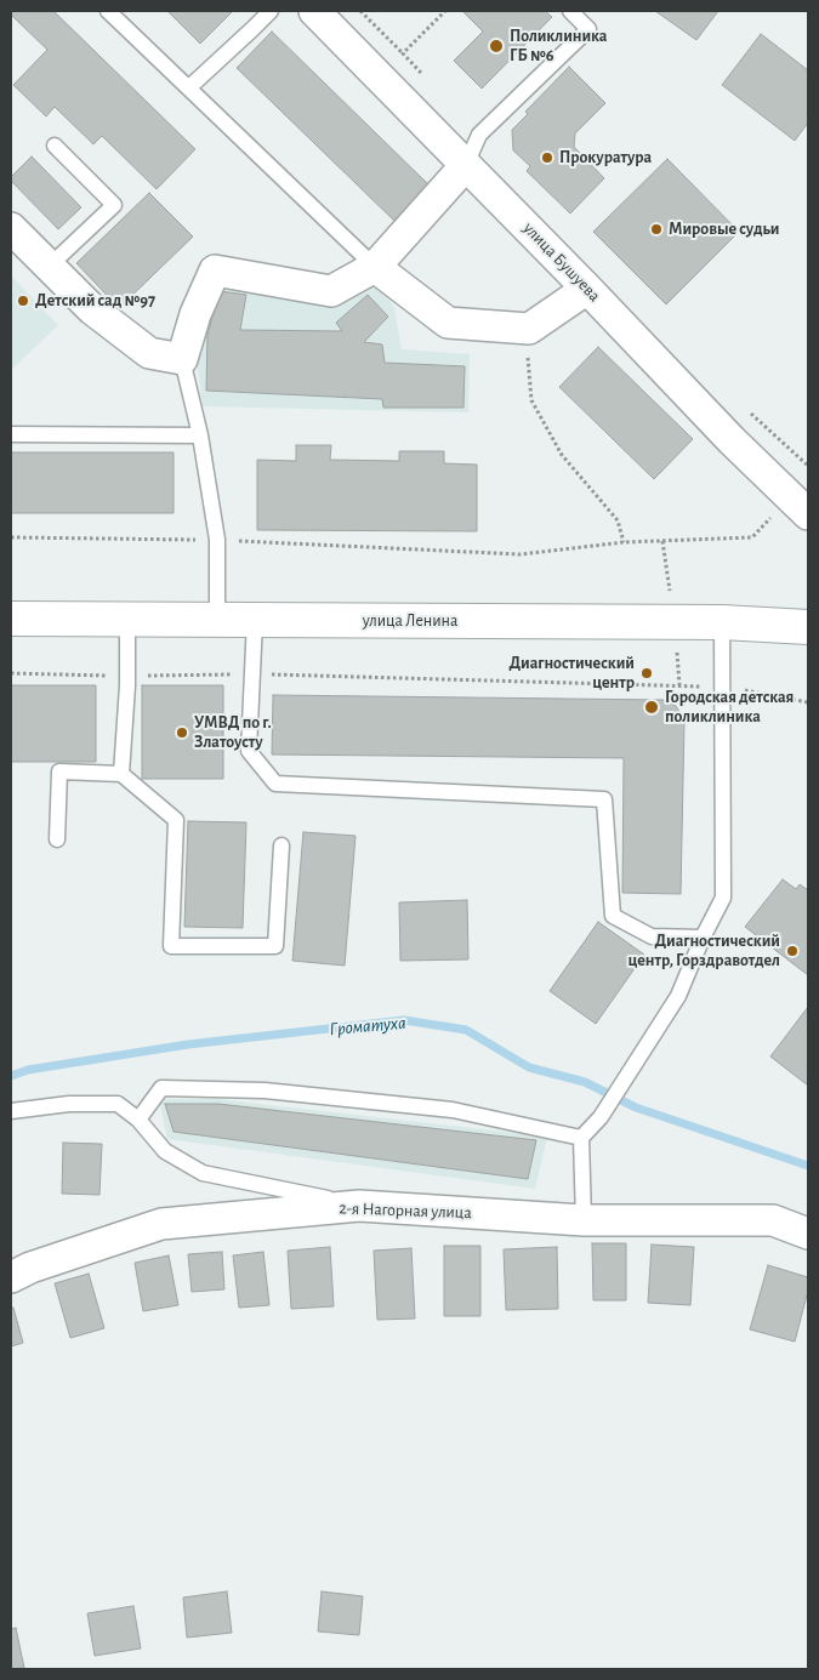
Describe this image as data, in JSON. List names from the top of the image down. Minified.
{"streets":{"main road":["улица Ленина"],"street":["улица Бушуева","2-я Нагорная улица"]},"water":["Громатуха"],"places":["Поликлиника ГБ №6","Прокуратура","Мировые судьи","Детский сад №97","Диагностический центр","Городская детская поликлиника","УМВД по г. Златоусту","Диагностический центр, Горздравотдел"]}
